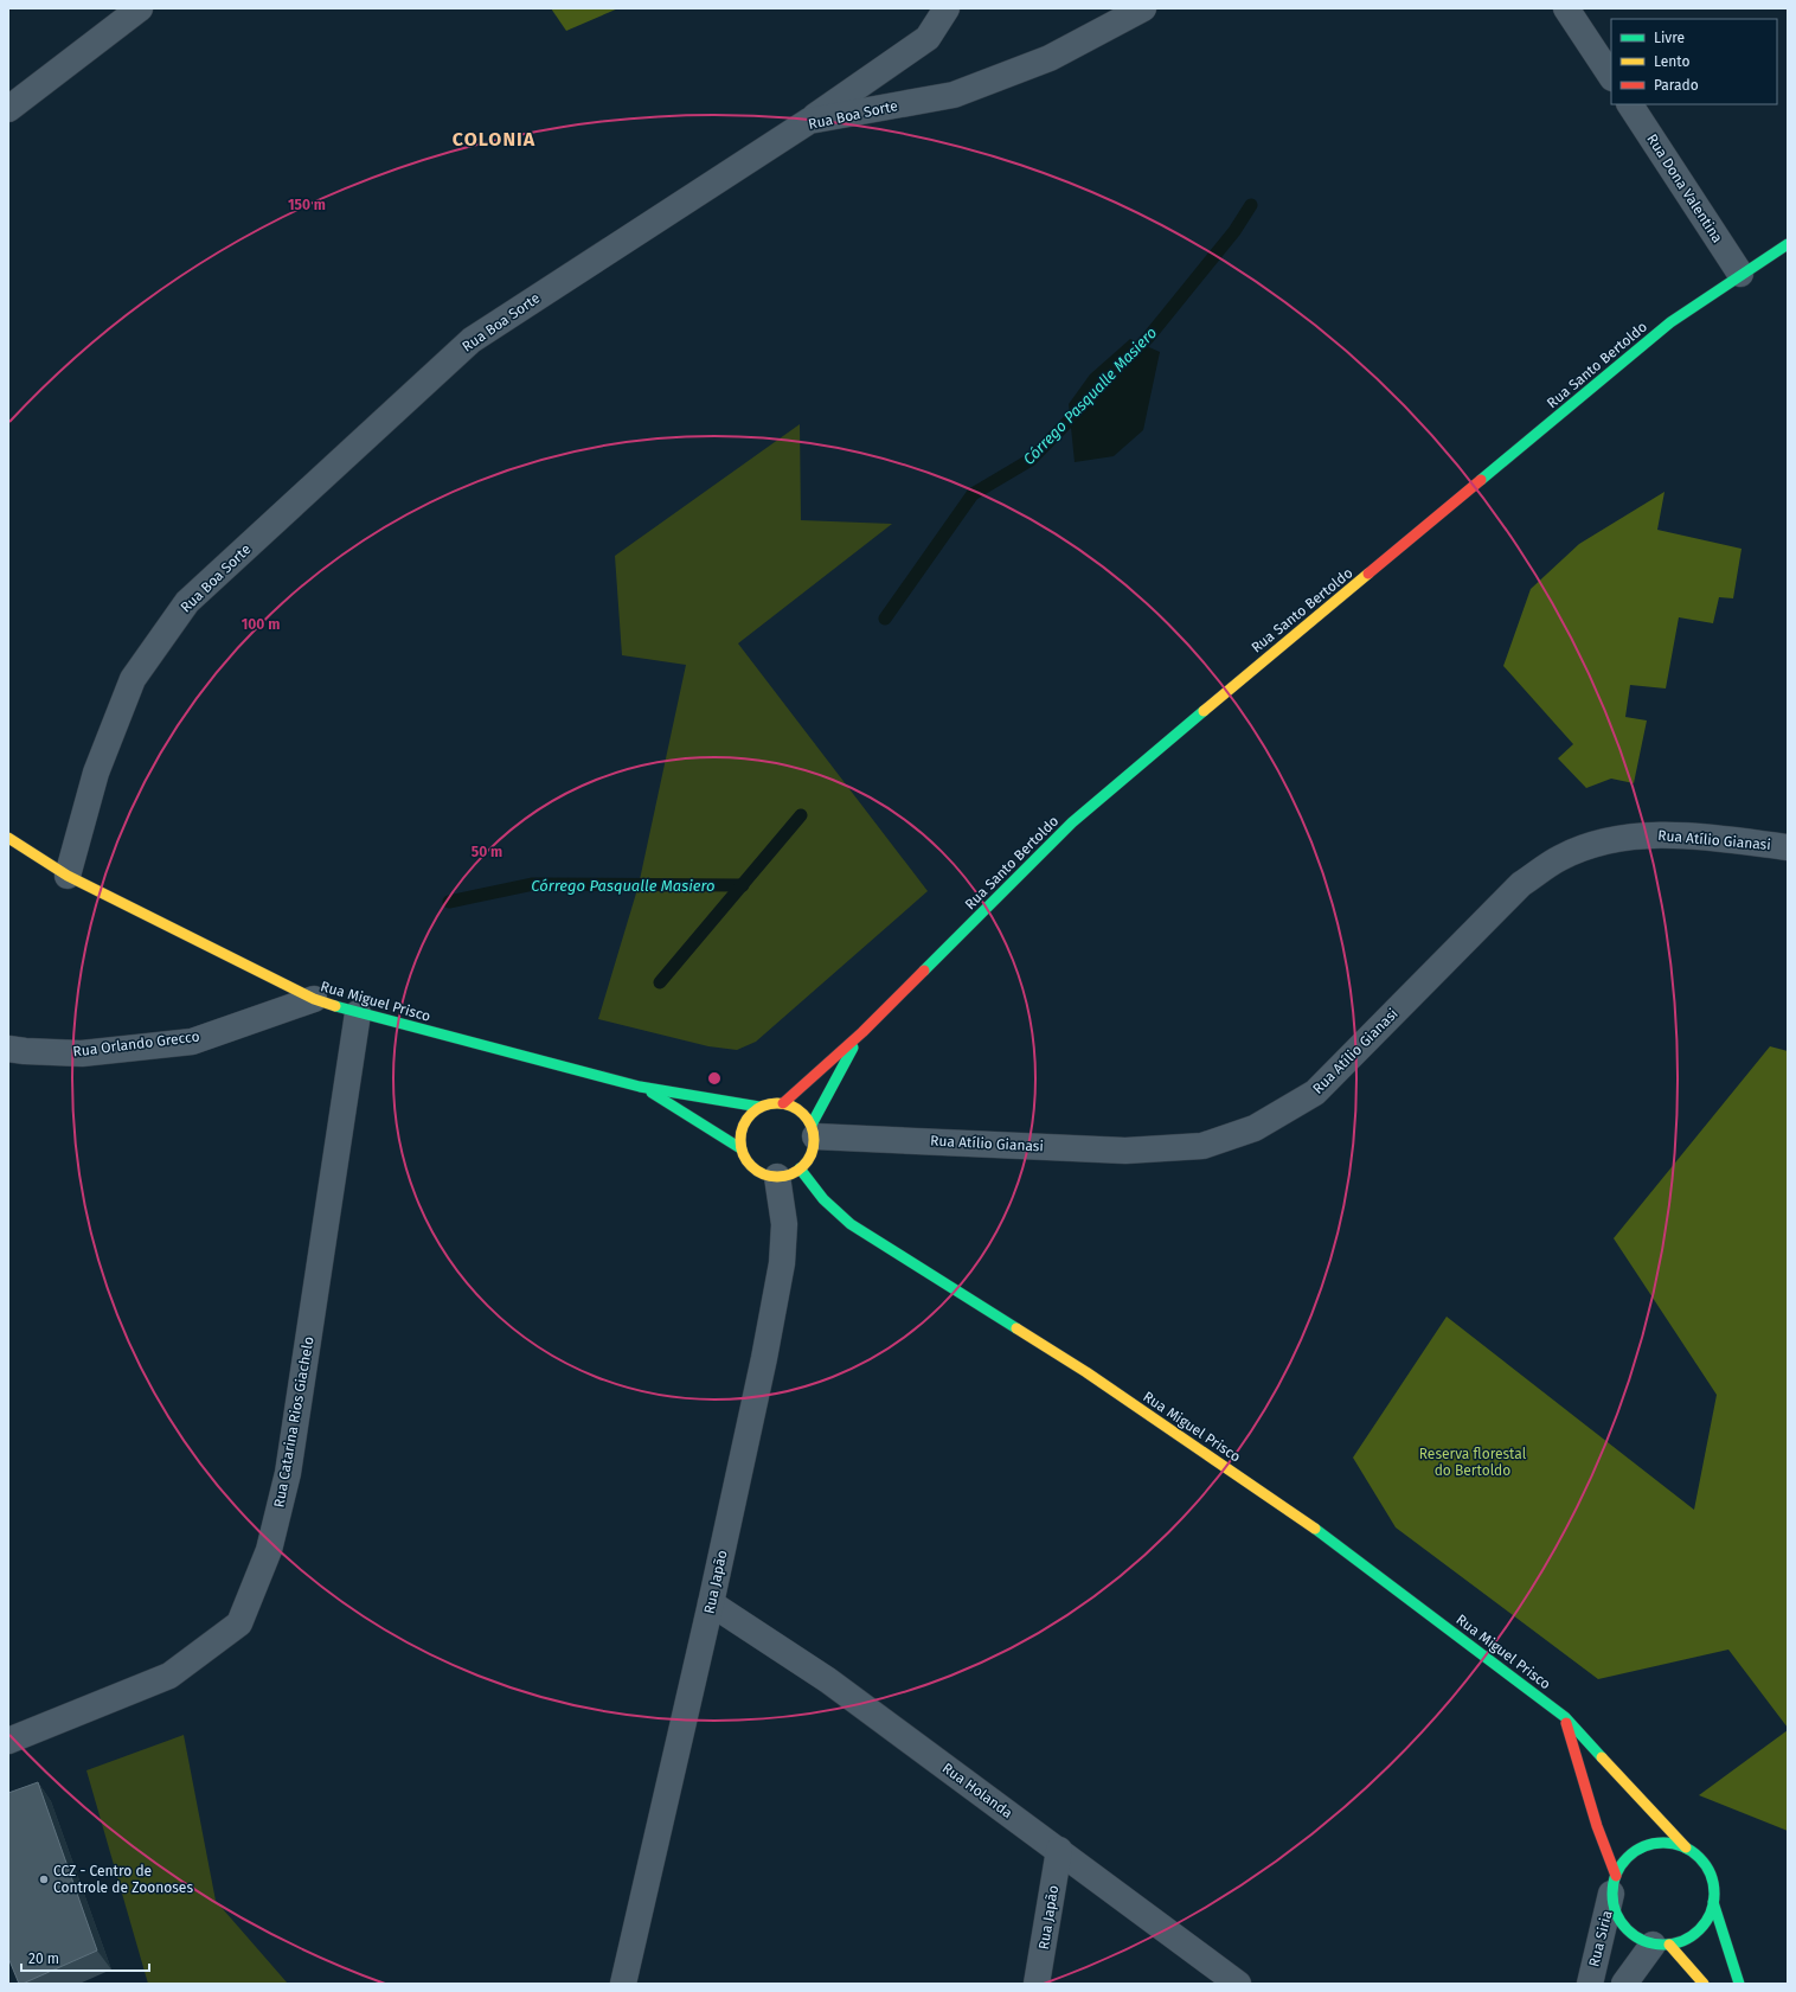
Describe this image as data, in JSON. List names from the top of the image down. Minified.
{"streets":{"street":["Rua Boa Sorte","Rua Dona Valentina","Rua Santo Bertoldo","Rua Atílio Gianasi","Rua Miguel Prisco","Rua Orlando Grecco","Rua Catarina Rios Giachelo","Rua Japão","Rua Holanda","Rua Siria"]},"crossings":[["Rua Boa Sorte","Rua Miguel Prisco"],["Rua Dona Valentina","Rua Santo Bertoldo"],["Rua Santo Bertoldo","Rua Atílio Gianasi"],["Rua Santo Bertoldo","Rua Miguel Prisco"],["Rua Santo Bertoldo","Rua Japão"],["Rua Atílio Gianasi","Rua Miguel Prisco"],["Rua Atílio Gianasi","Rua Japão"],["Rua Miguel Prisco","Rua Orlando Grecco"],["Rua Miguel Prisco","Rua Catarina Rios Giachelo"],["Rua Miguel Prisco","Rua Japão"],["Rua Miguel Prisco","Rua Siria"],["Rua Japão","Rua Holanda"]],"districts":["COLONIA"],"water":["Córrego Pasqualle Masiero"],"parks":["Reserva florestal do Bertoldo"],"places":["CCZ - Centro de Controle de Zoonoses"],"legend":["Livre","Lento","Parado"],"scale_bar":"20 m","rings":["150 m","100 m","50 m"]}
